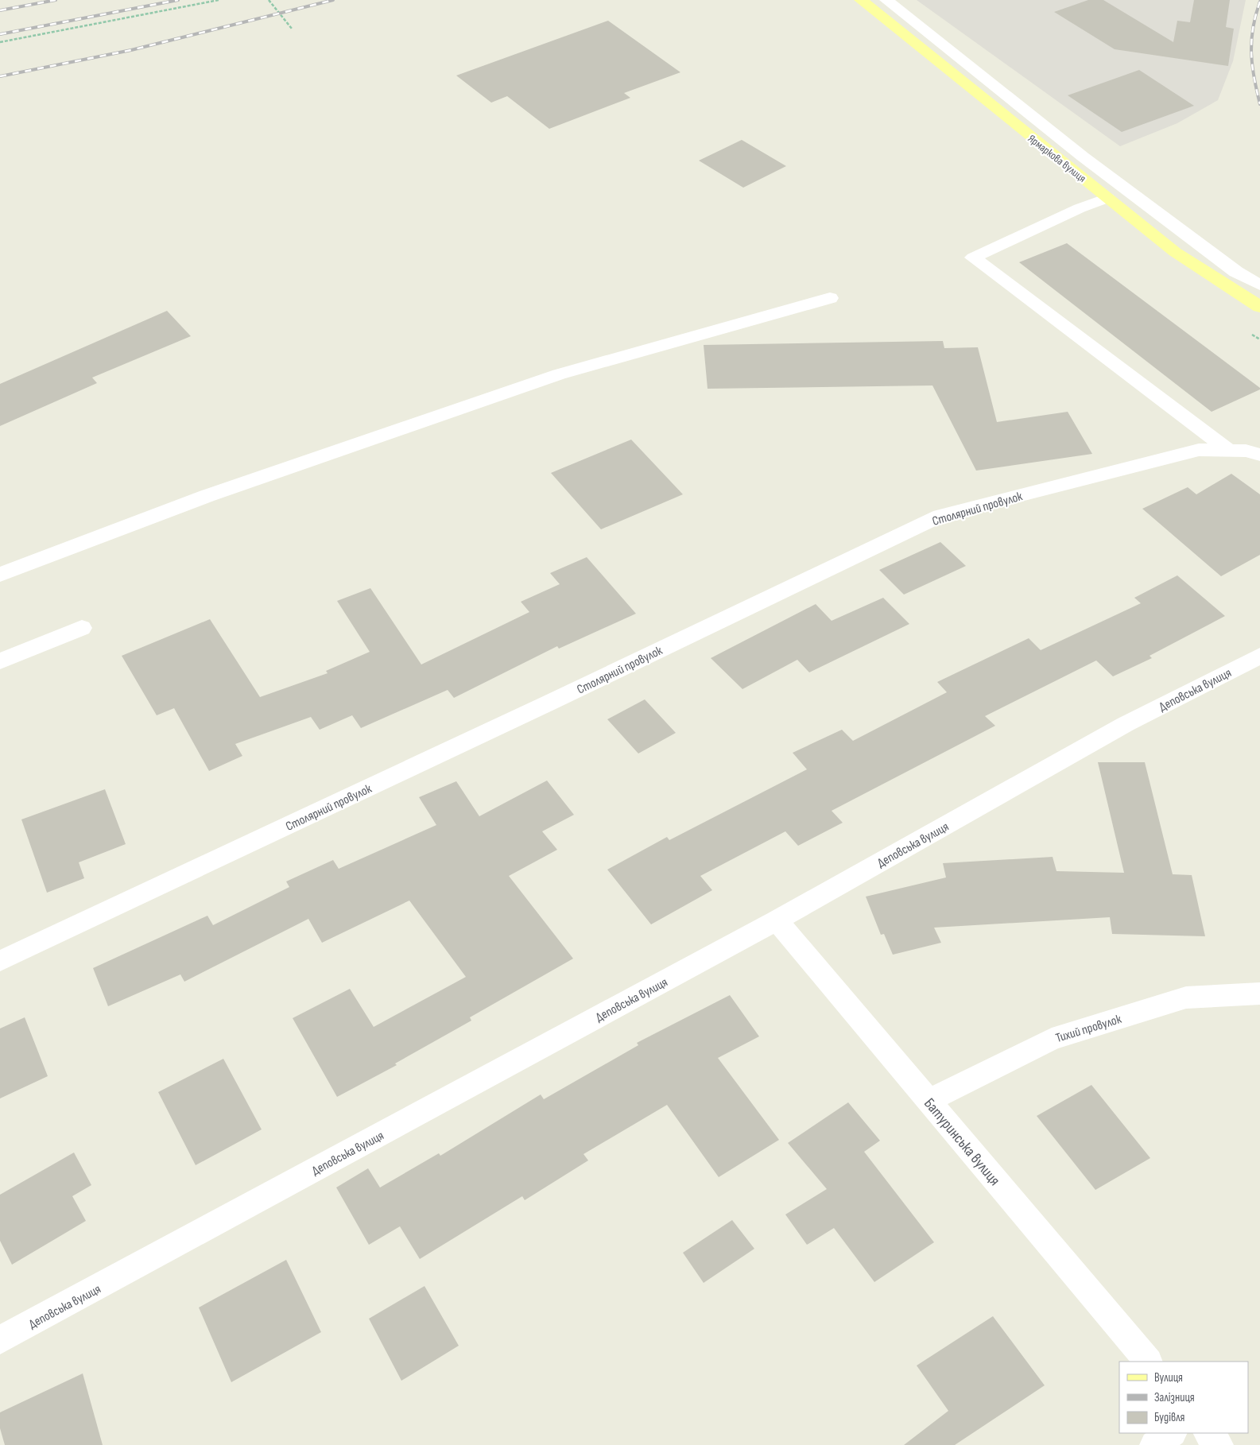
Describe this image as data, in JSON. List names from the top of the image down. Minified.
{"streets":{"main road":["Ярмаркова вулиця"],"street":["Столярний провулок","Деповська вулиця","Тихий провулок","Батуринська вулиця"]},"crossings":[["Деповська вулиця","Батуринська вулиця"],["Тихий провулок","Батуринська вулиця"]],"legend":["Вулиця","Залізниця","Будівля"]}
